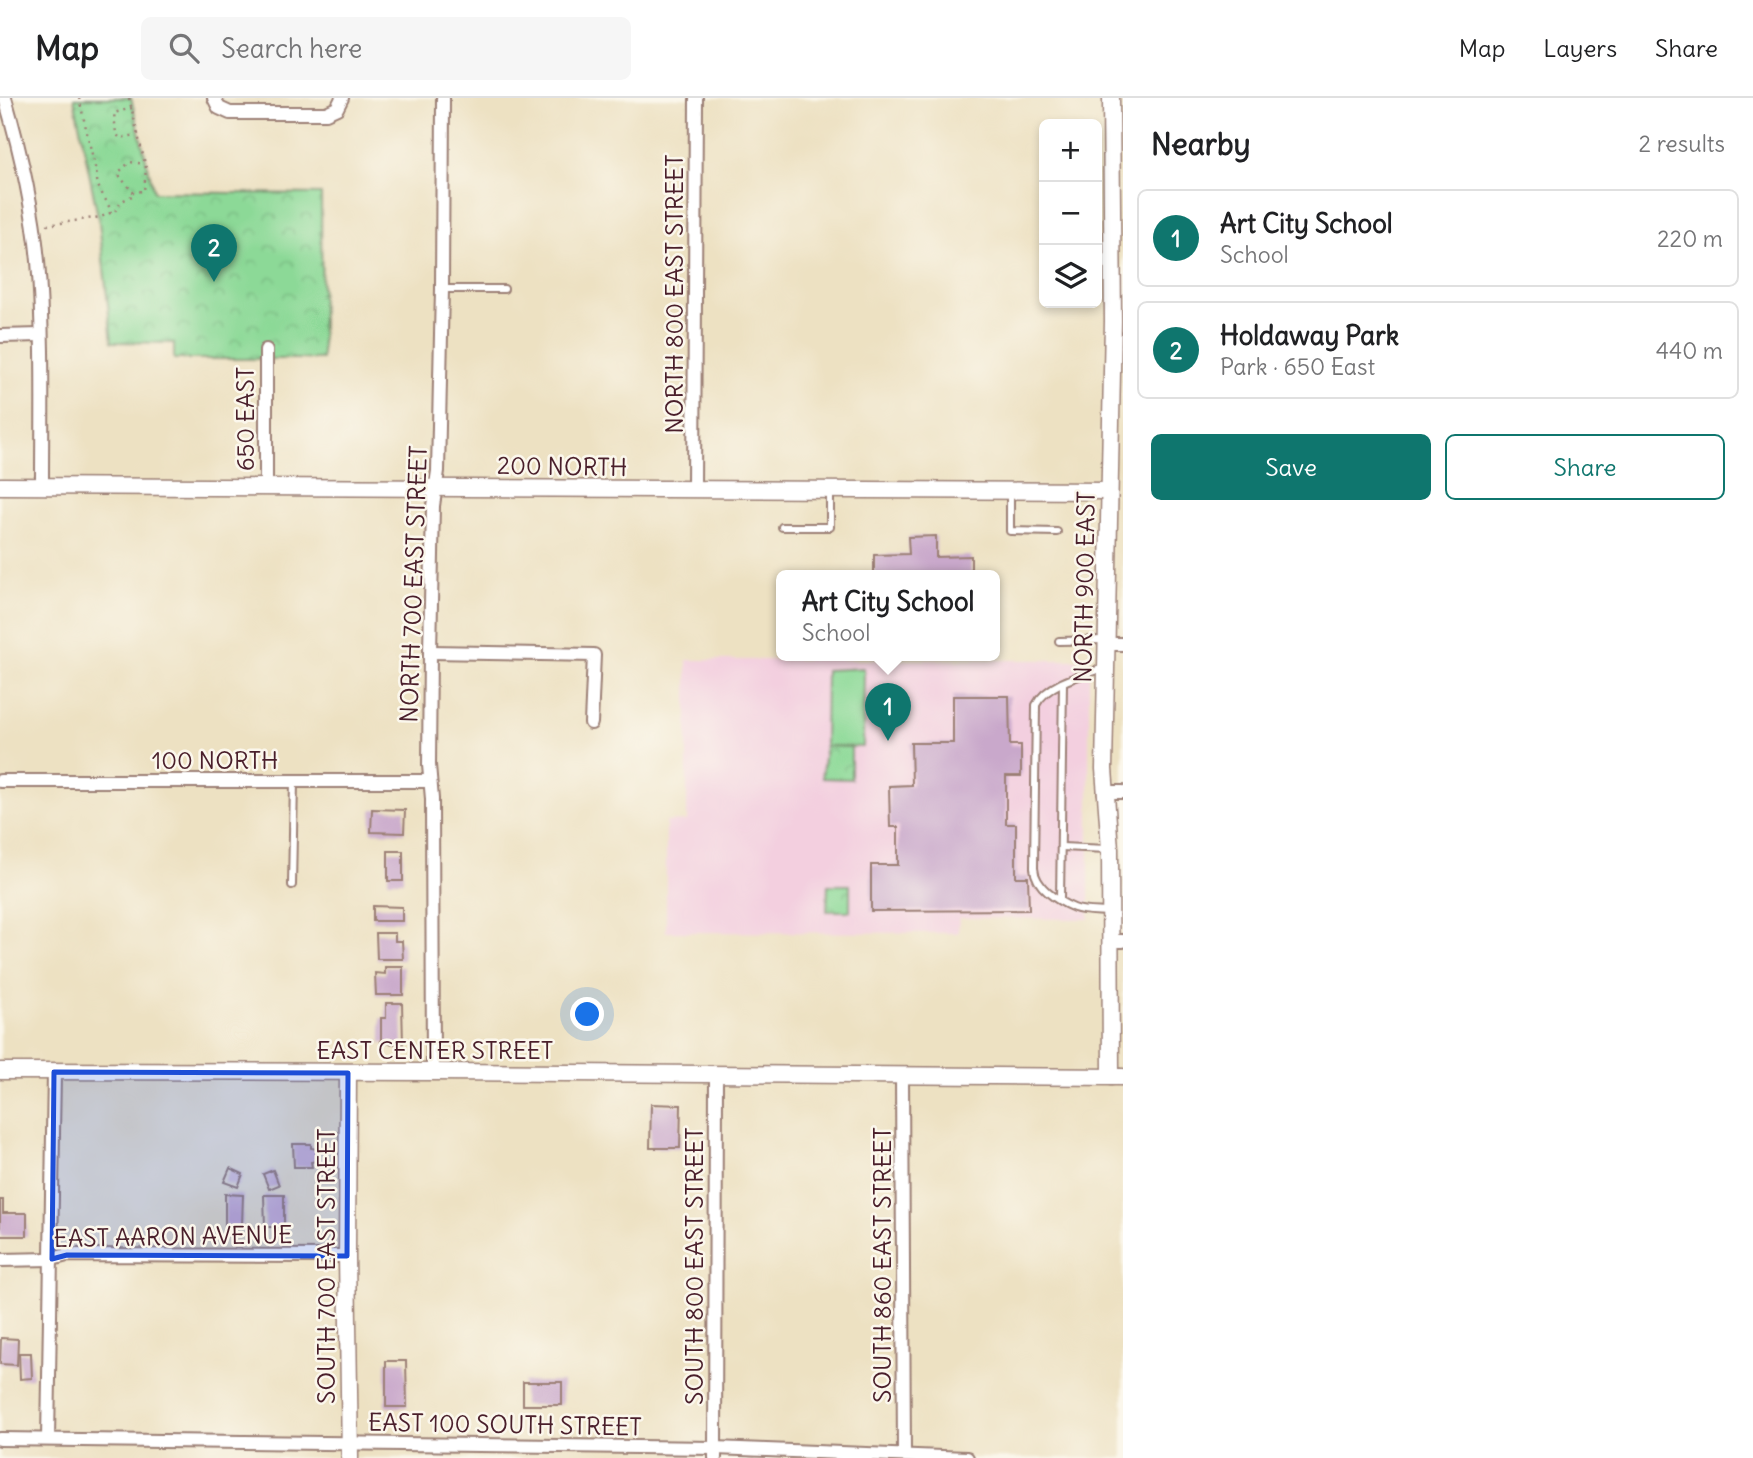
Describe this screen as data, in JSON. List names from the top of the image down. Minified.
{"streets":{"street":["NORTH 800 EAST STREET","650 EAST","200 NORTH","NORTH 700 EAST STREET","NORTH 900 EAST","100 NORTH","EAST CENTER STREET","EAST AARON AVENUE","SOUTH 860 EAST STREET","SOUTH 700 EAST STREET","SOUTH 800 EAST STREET","EAST 100 SOUTH STREET"]},"crossings":[["NORTH 800 EAST STREET","200 NORTH"],["650 EAST","200 NORTH"],["200 NORTH","NORTH 700 EAST STREET"],["200 NORTH","NORTH 900 EAST"],["NORTH 700 EAST STREET","100 NORTH"],["NORTH 700 EAST STREET","EAST CENTER STREET"],["NORTH 900 EAST","EAST CENTER STREET"],["EAST CENTER STREET","SOUTH 860 EAST STREET"],["EAST CENTER STREET","SOUTH 700 EAST STREET"],["EAST CENTER STREET","SOUTH 800 EAST STREET"],["EAST AARON AVENUE","SOUTH 700 EAST STREET"],["SOUTH 860 EAST STREET","EAST 100 SOUTH STREET"],["SOUTH 700 EAST STREET","EAST 100 SOUTH STREET"],["SOUTH 800 EAST STREET","EAST 100 SOUTH STREET"]],"page":{"header":"Map","search":"Search here","nav":["Map","Layers","Share"],"heading":["Nearby","2 results"],"map_buttons":["+","−"],"list":[{"mark":"1","name":"Art City School","note":"School","value":"220 m"},{"mark":"2","name":"Holdaway Park","note":"Park · 650 East","value":"440 m"}],"pins":["2","1"],"buttons":["Save","Share"],"popup":["Art City School","School"]}}
